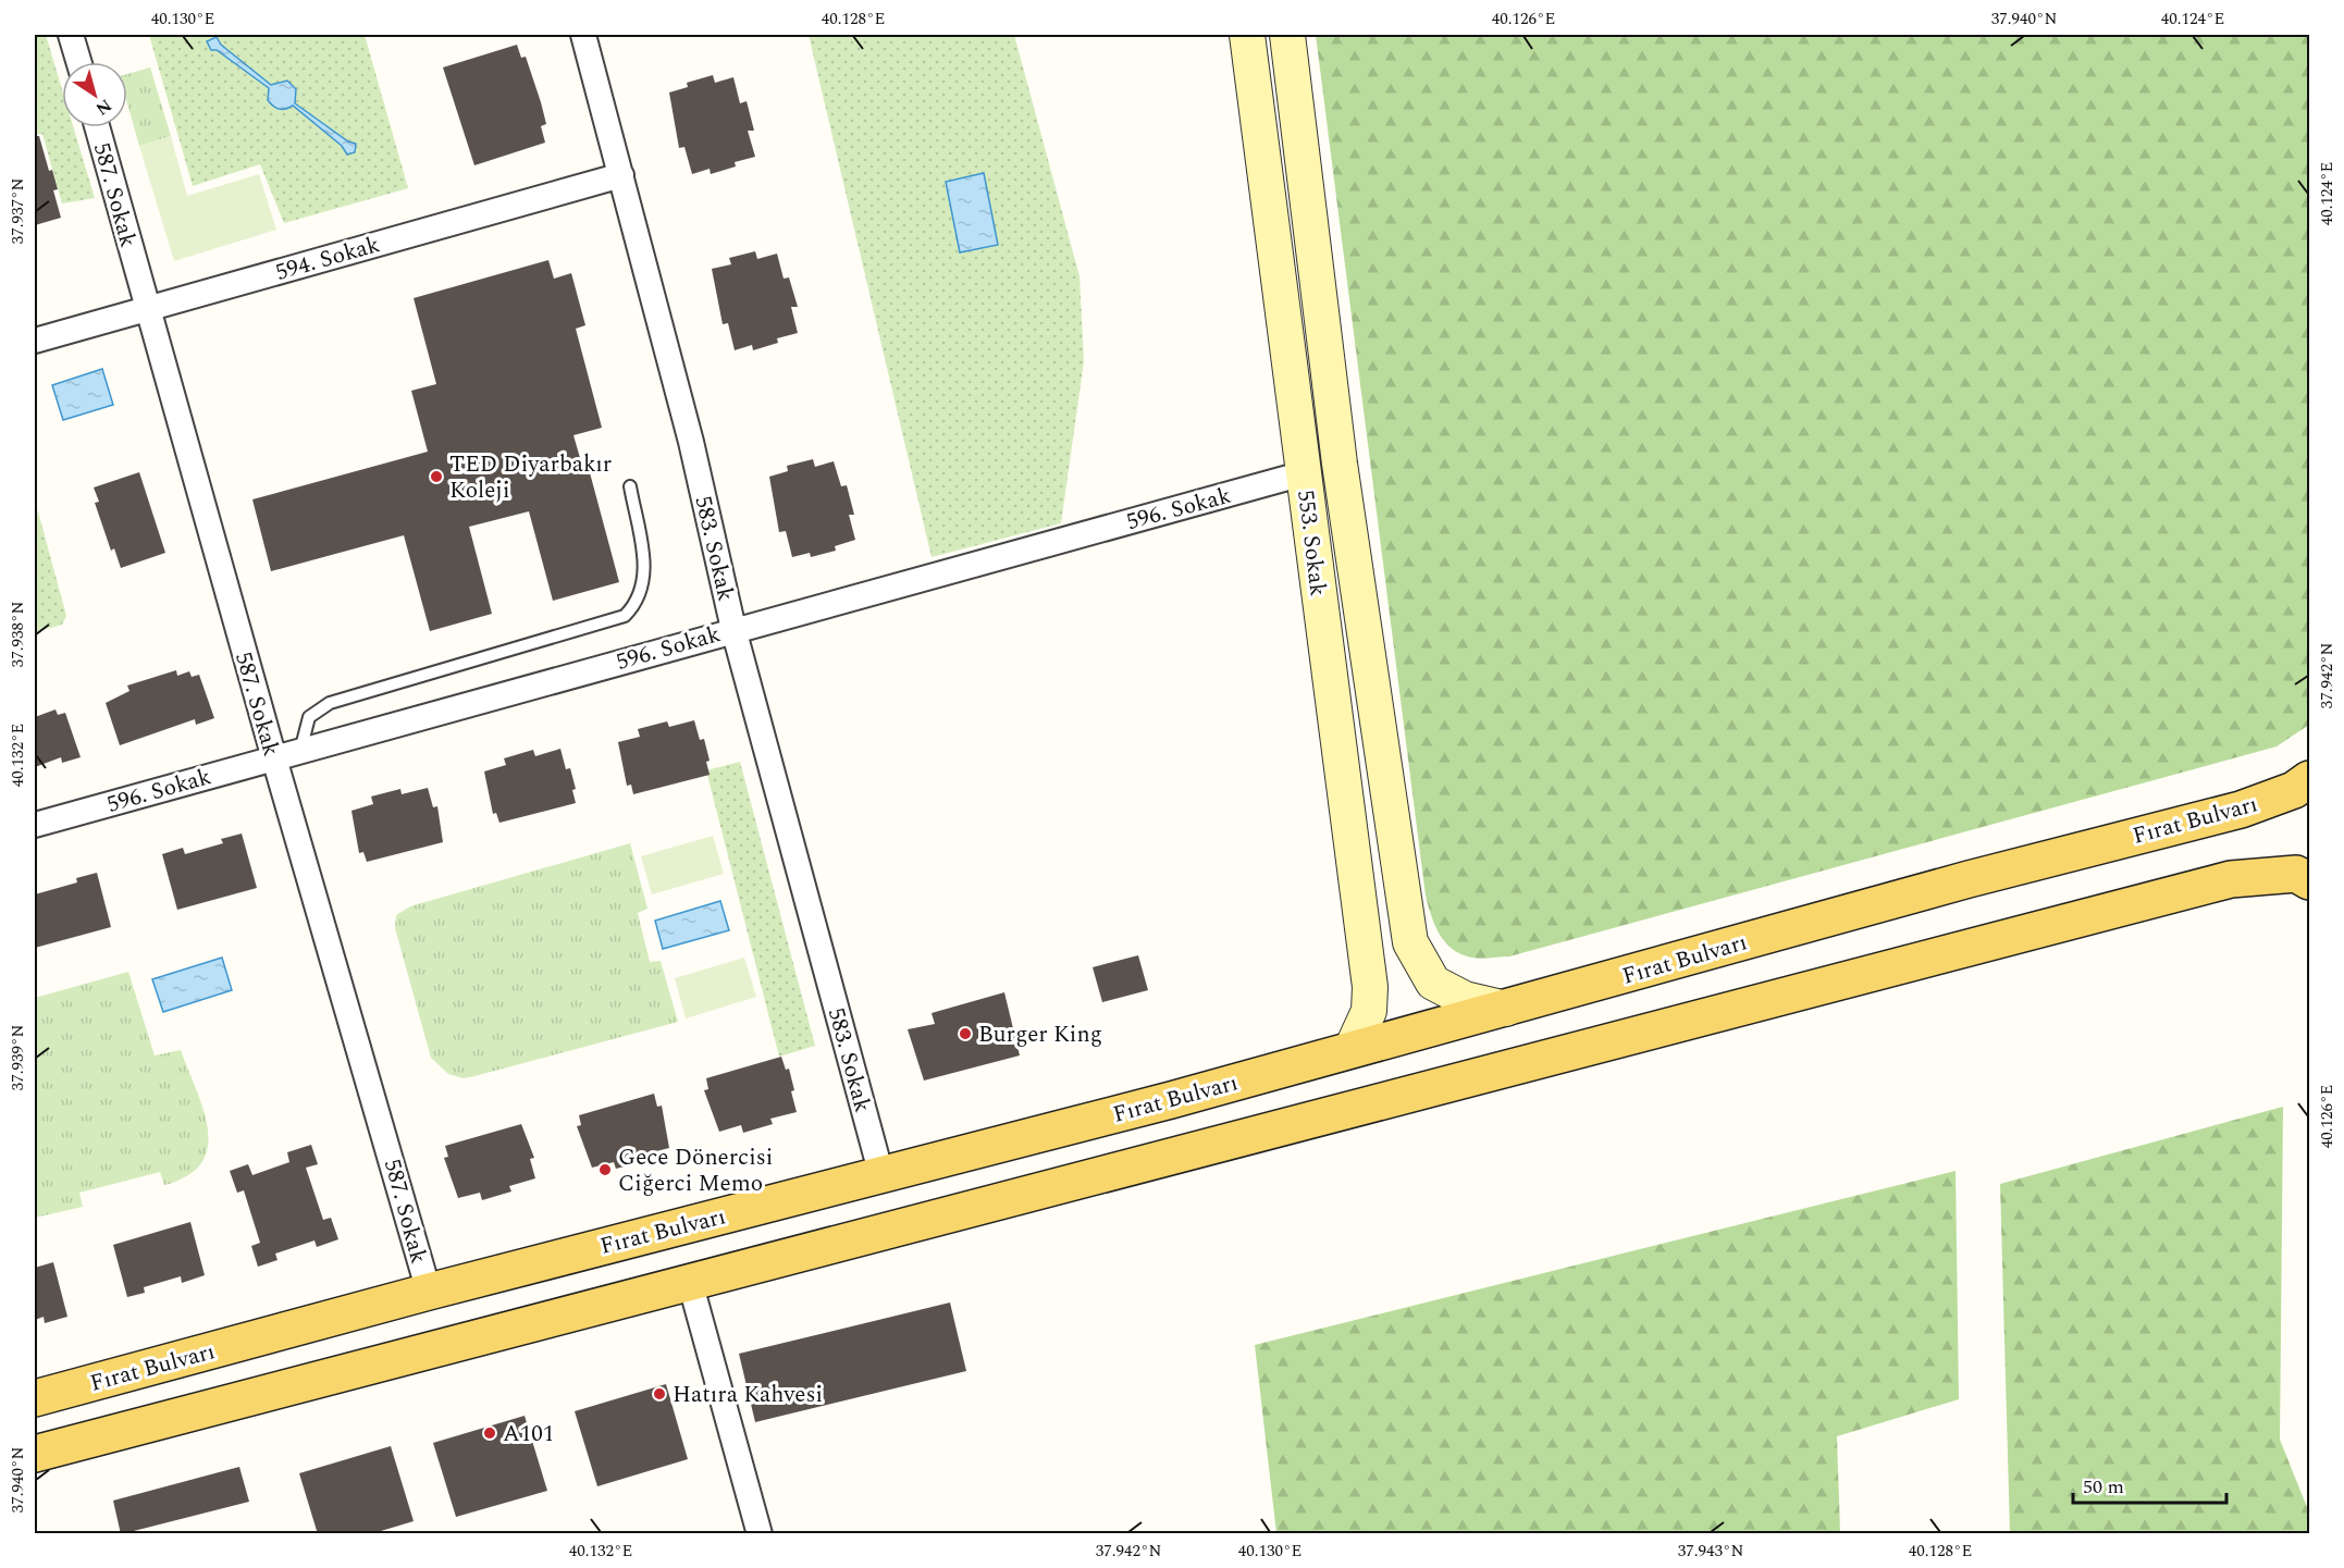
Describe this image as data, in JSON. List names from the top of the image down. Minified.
{"streets":{"main road":["553. Sokak","Fırat Bulvarı"],"street":["587. Sokak","594. Sokak","596. Sokak","583. Sokak"]},"crossings":[["587. Sokak","594. Sokak"],["587. Sokak","596. Sokak"],["587. Sokak","Fırat Bulvarı"],["594. Sokak","583. Sokak"],["596. Sokak","553. Sokak"],["596. Sokak","583. Sokak"],["553. Sokak","Fırat Bulvarı"],["583. Sokak","Fırat Bulvarı"]],"places":["TED Diyarbakır Koleji","Burger King","Gece Dönercisi Ciğerci Memo","Hatıra Kahvesi","A101"],"scale_bar":"50 m","north":"bottom right","coordinates":["40.130°E","40.128°E","40.126°E","37.940°N","40.124°E","37.937°N","37.938°N","37.942°N","40.132°E","37.939°N","37.943°N"]}
